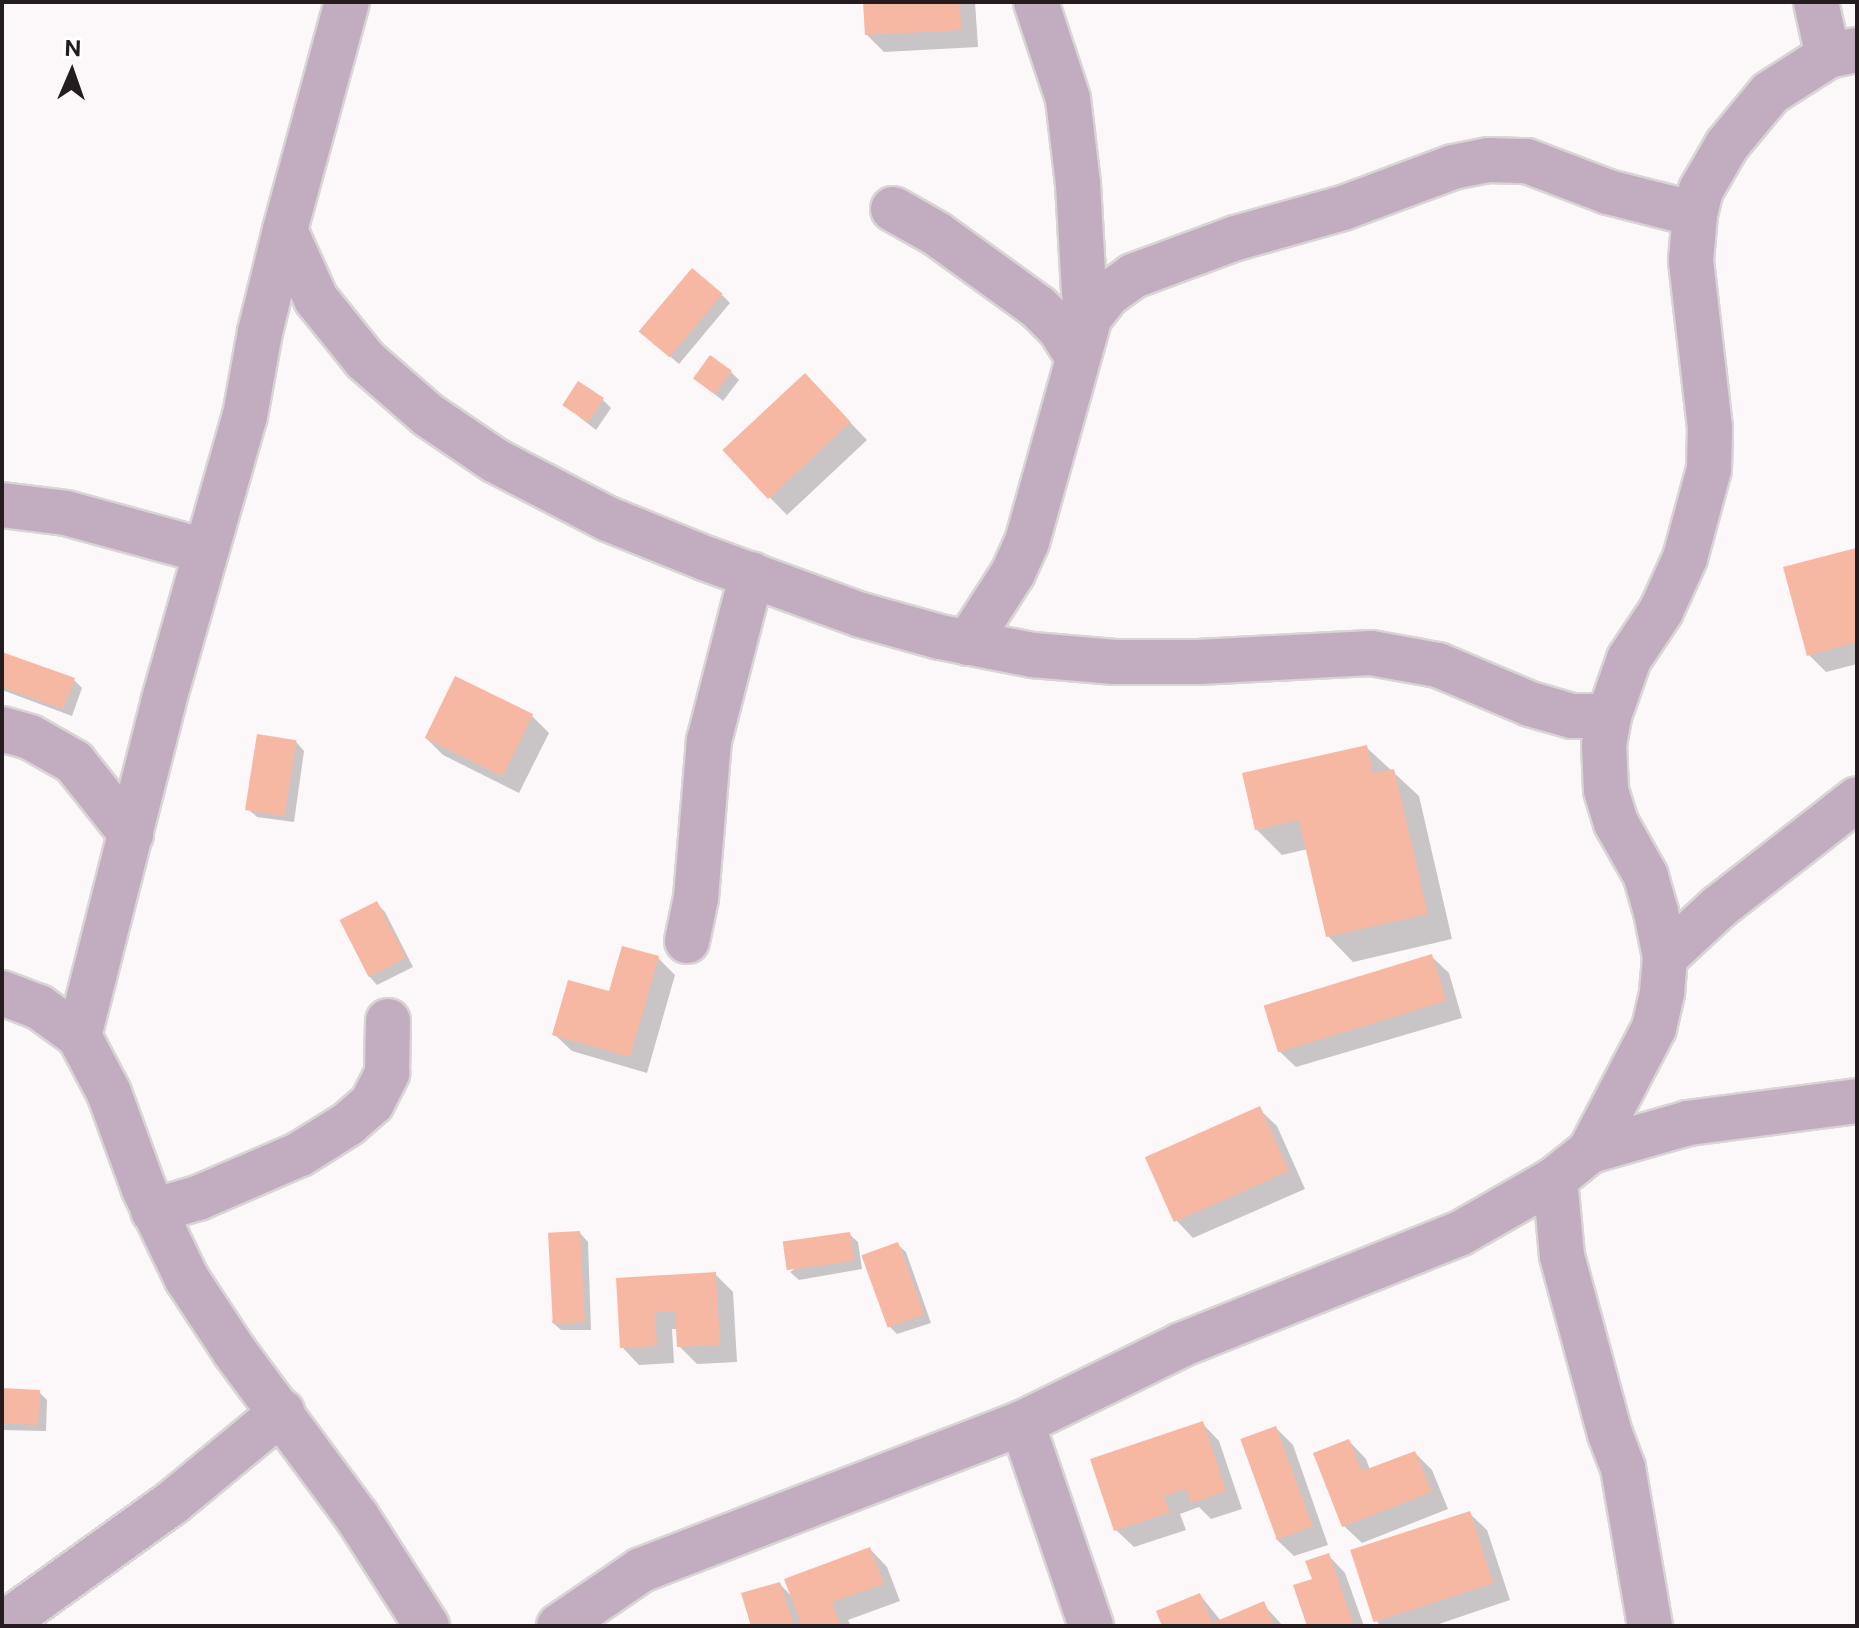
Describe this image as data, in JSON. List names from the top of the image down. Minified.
{"north":"top"}
